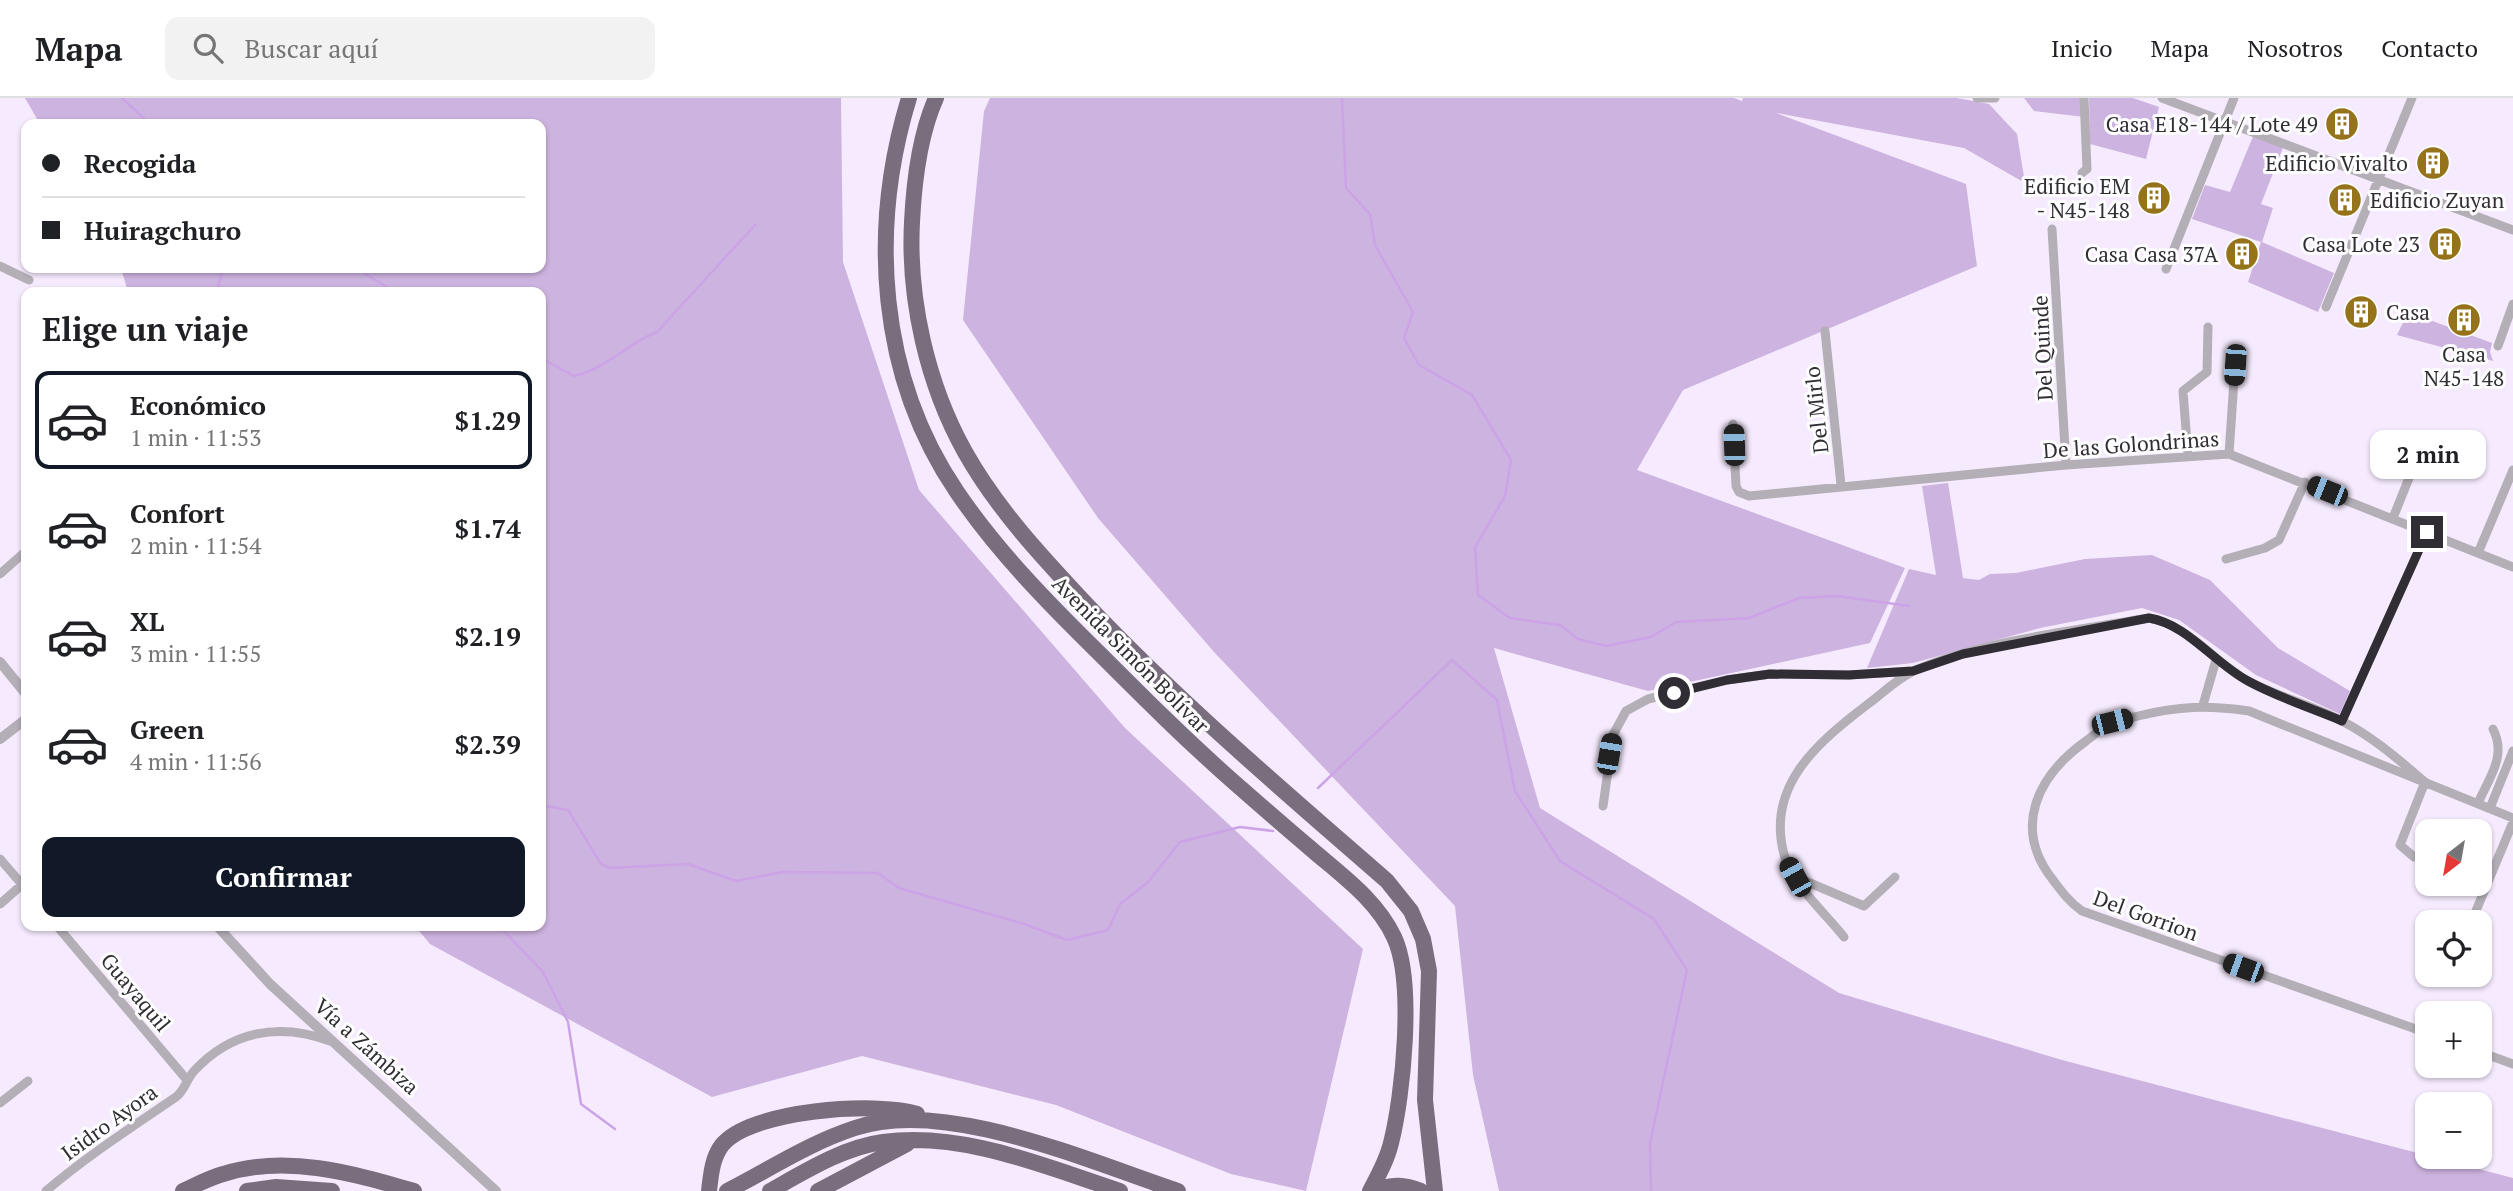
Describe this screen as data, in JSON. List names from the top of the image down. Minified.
{"streets":{"highway":["Avenida Simón Bolívar"],"street":["Del Quinde","Del Mirlo","De las Golondrinas","Del Gorrion","Guayaquil","Vía a Zámbiza","Isidro Ayora"]},"crossings":[["Del Quinde","De las Golondrinas"],["Del Mirlo","De las Golondrinas"],["Guayaquil","Isidro Ayora"],["Vía a Zámbiza","Isidro Ayora"]],"places":{"building":["Casa E18-144 / Lote 49","Edificio Vivalto","Edificio EM - N45-148","Edificio Zuyan","Casa Lote 23","Casa Casa 37A","Casa","Casa N45-148"]},"north":"bottom left","page":{"header":"Mapa","search":"Buscar aquí","nav":["Inicio","Mapa","Nosotros","Contacto"],"banner":["Recogida","Huiragchuro"],"heading":"Elige un viaje","list":[{"name":"Económico","note":"1 min · 11:53","value":"$1.29"},{"name":"Confort","note":"2 min · 11:54","value":"$1.74"},{"name":"XL","note":"3 min · 11:55","value":"$2.19"},{"name":"Green","note":"4 min · 11:56","value":"$2.39"}],"bubble":"2 min","map_buttons":["+","−"],"buttons":"Confirmar"}}
